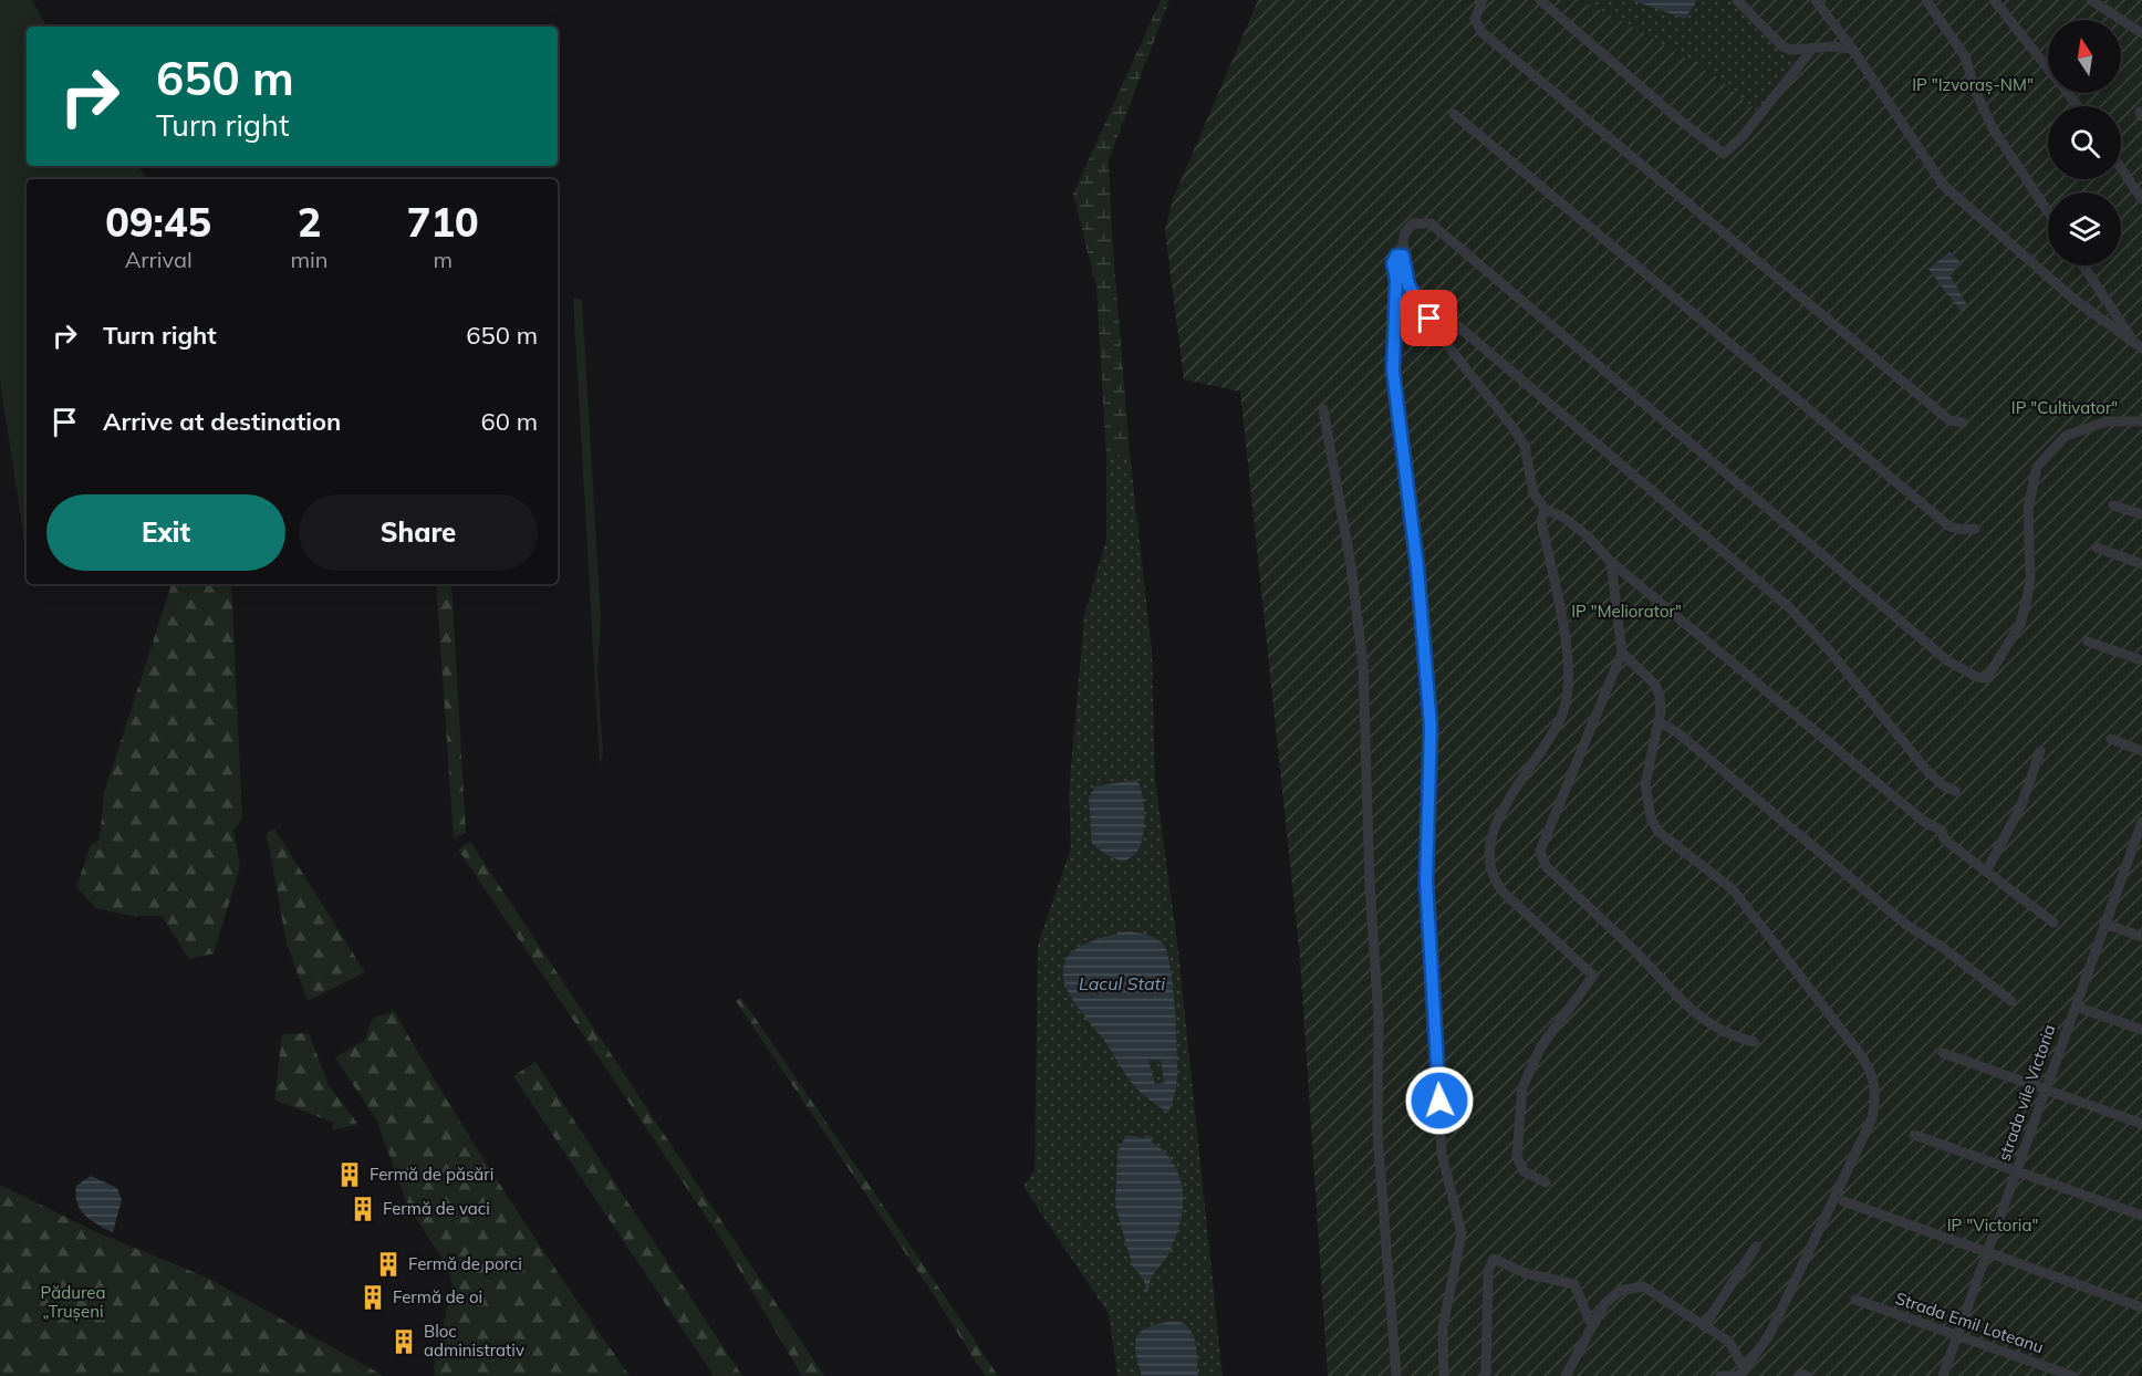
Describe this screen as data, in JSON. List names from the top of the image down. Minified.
{"streets":{"street":["strada vile Victoria","Strada Emil Loteanu"]},"crossings":[["strada vile Victoria","Strada Emil Loteanu"]],"water":["Lacul Stati"],"parks":["IP \"Izvoraș-NM\"","IP \"Cultivator\"","IP \"Meliorator\"","IP \"Victoria\"","Pădurea „Trușeni"],"places":{"building":["Fermă de păsări","Fermă de vaci","Fermă de porci","Fermă de oi","Bloc administrativ"]},"north":"top","page":{"turn":["650 m","Turn right"],"eta":["09:45","Arrival","2","min","710","m"],"list":[{"name":"Turn right","value":"650 m"},{"name":"Arrive at destination","value":"60 m"}],"buttons":["Exit","Share"]}}
